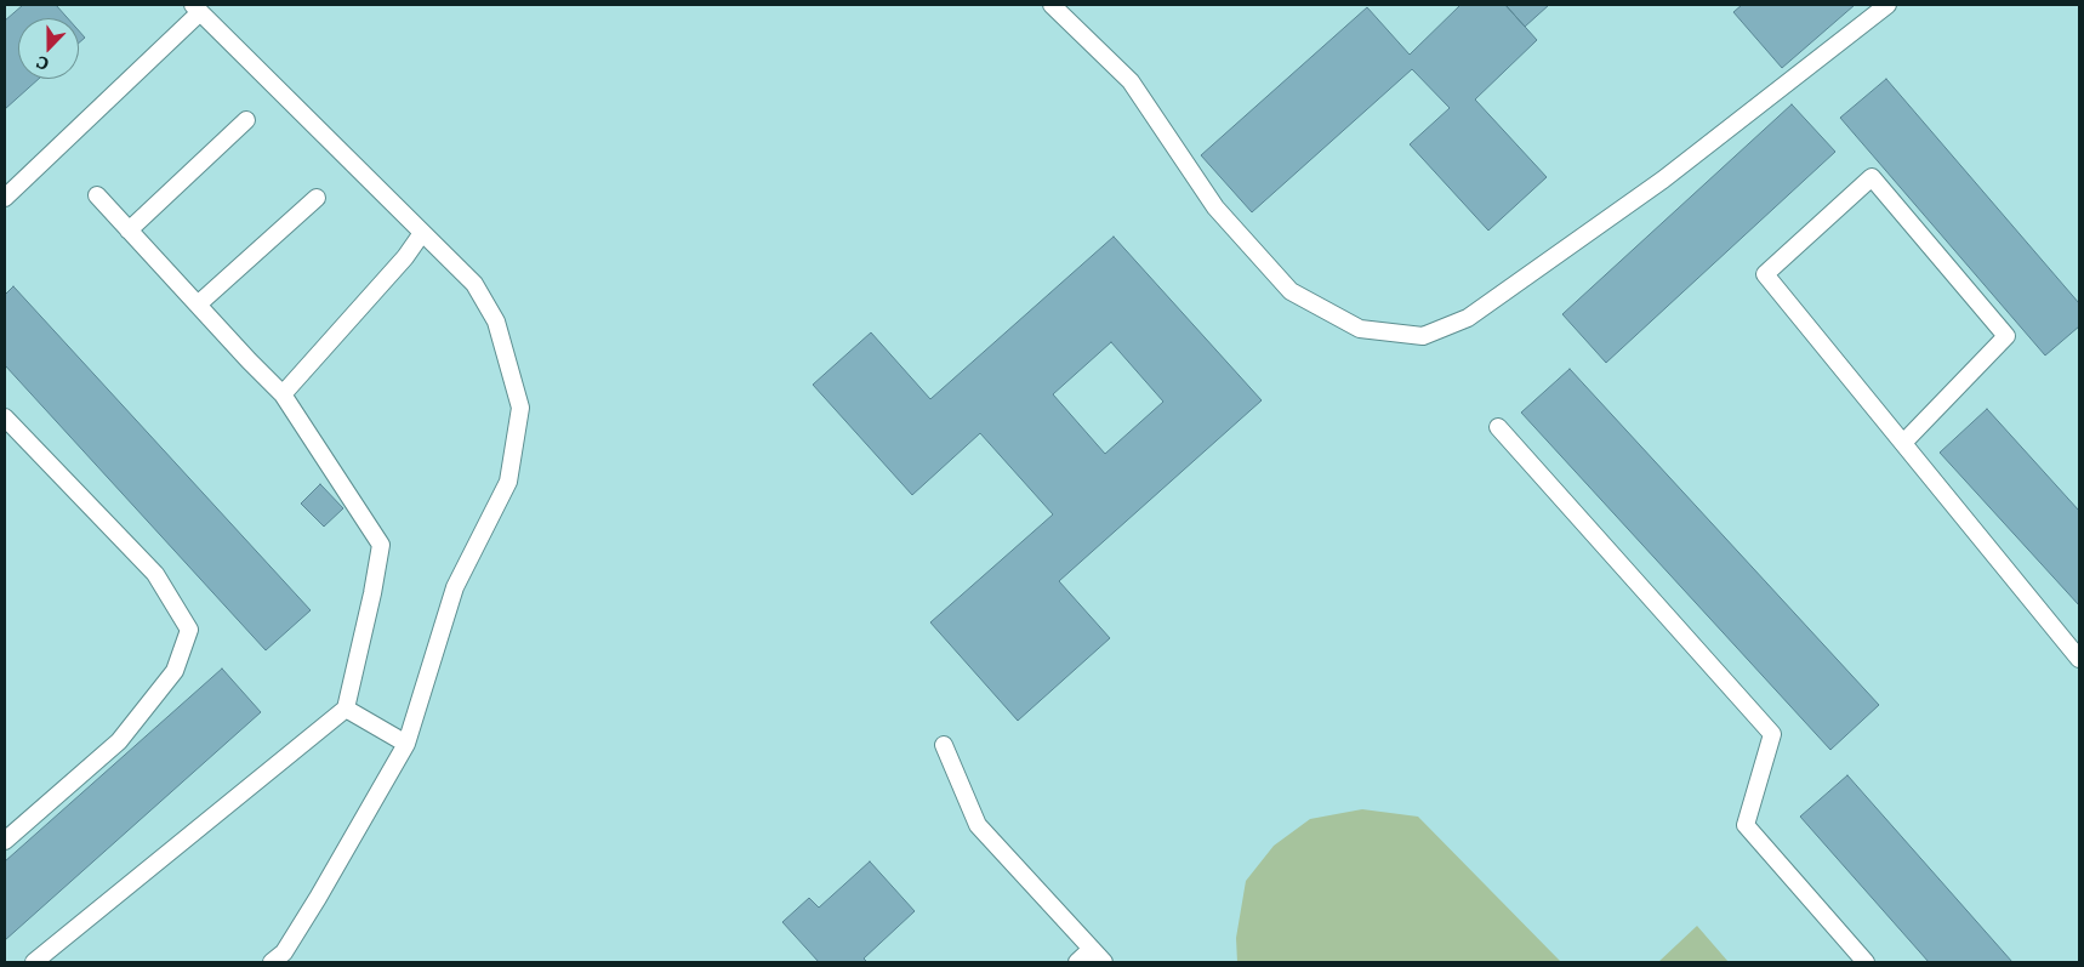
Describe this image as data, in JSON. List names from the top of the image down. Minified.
{"north":"bottom"}
